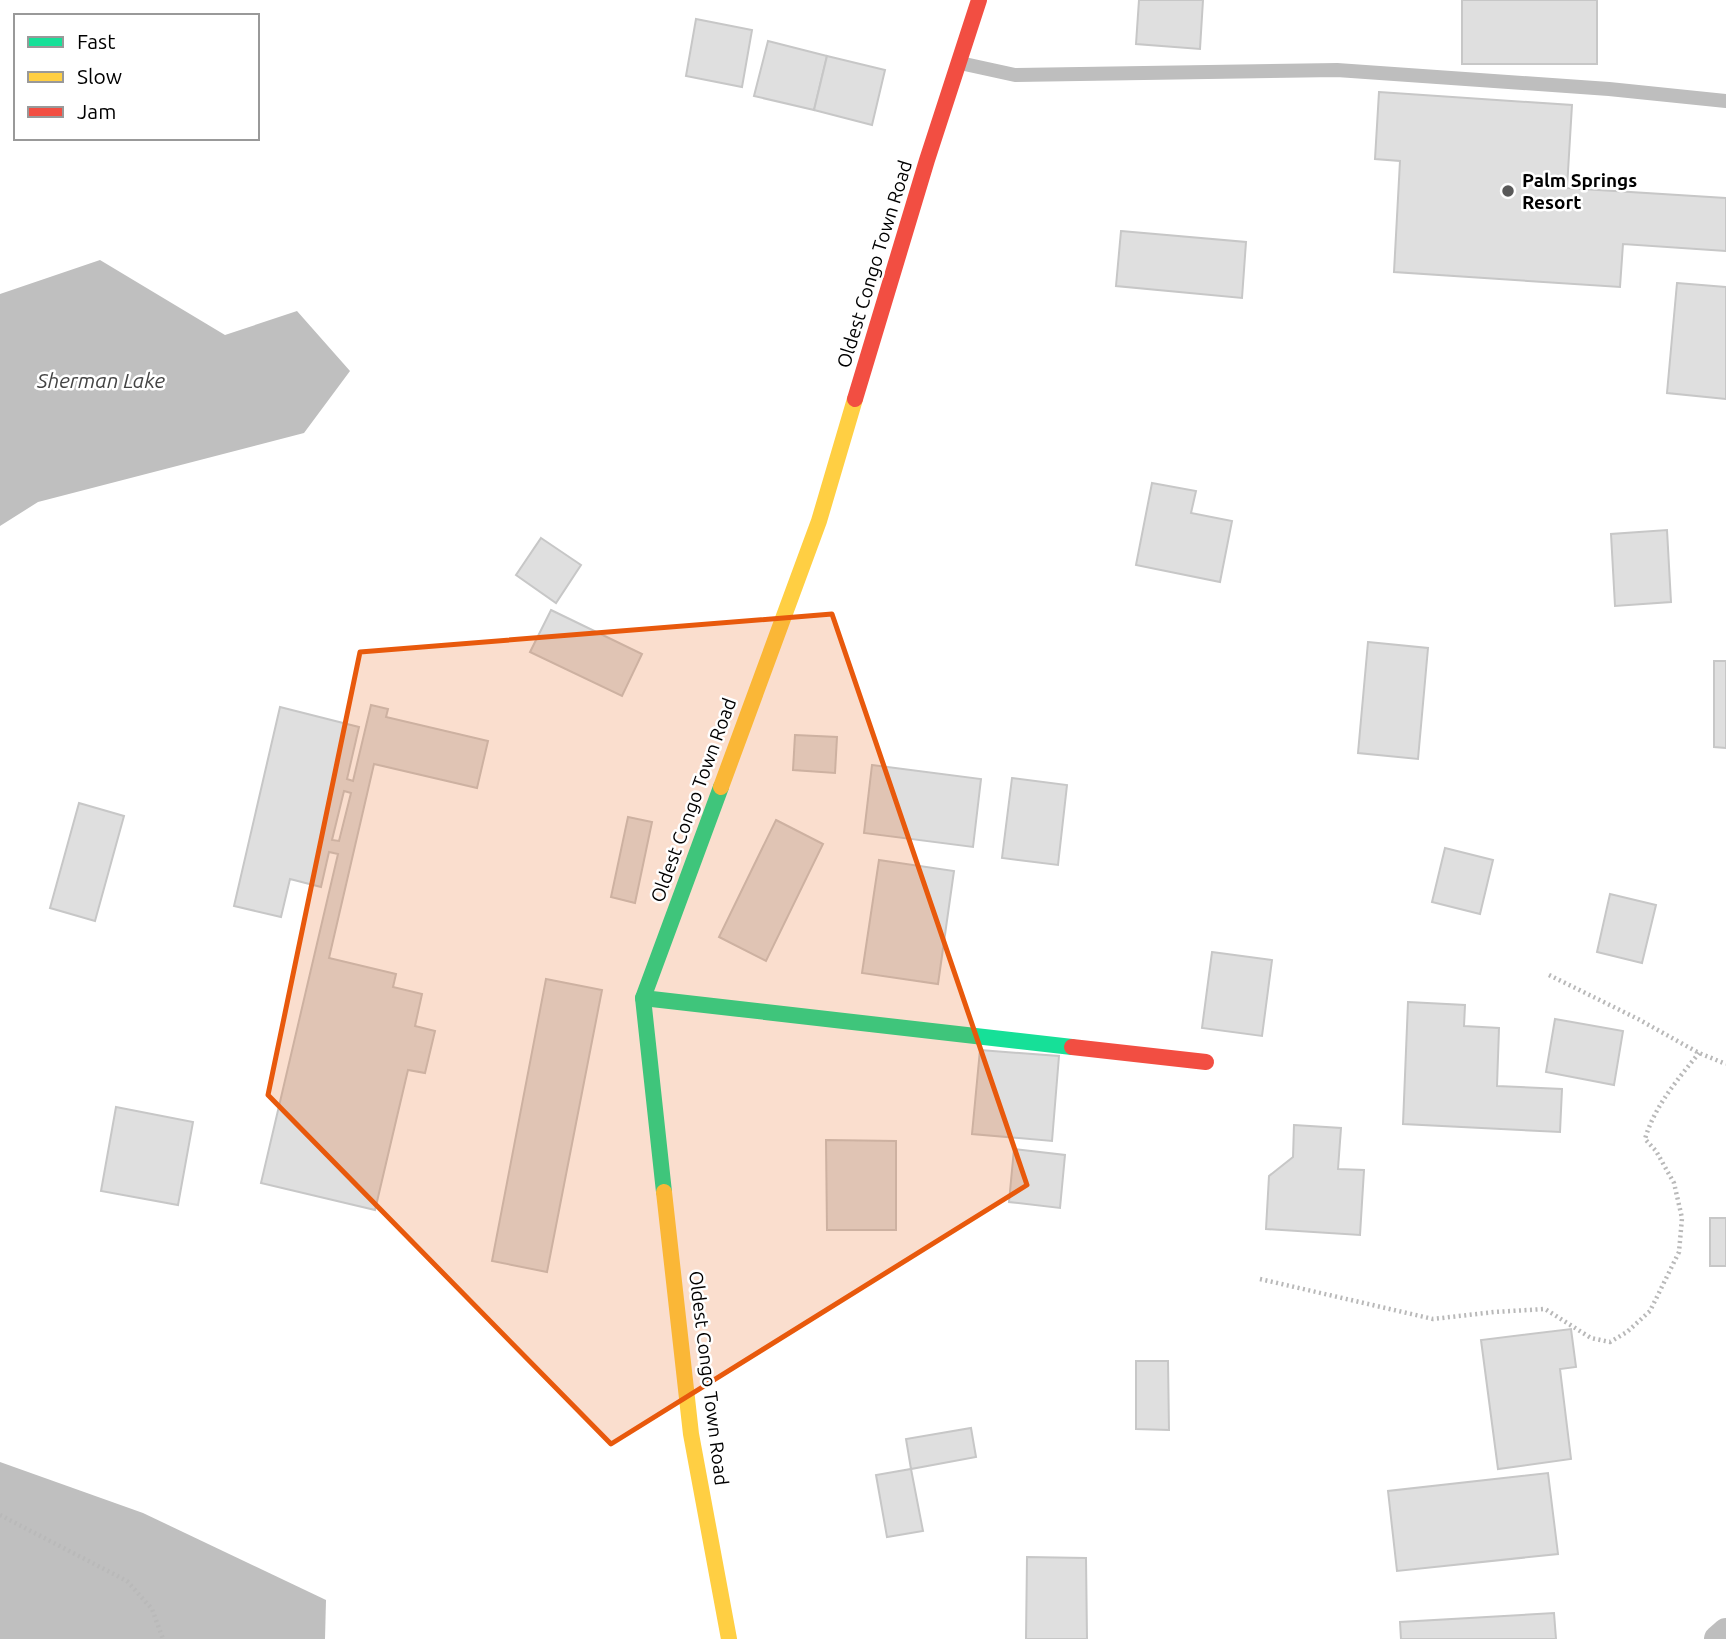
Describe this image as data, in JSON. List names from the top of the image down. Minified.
{"streets":{"street":["Oldest Congo Town Road"]},"water":["Sherman Lake"],"places":["Palm Springs Resort"],"legend":["Fast","Slow","Jam"]}
